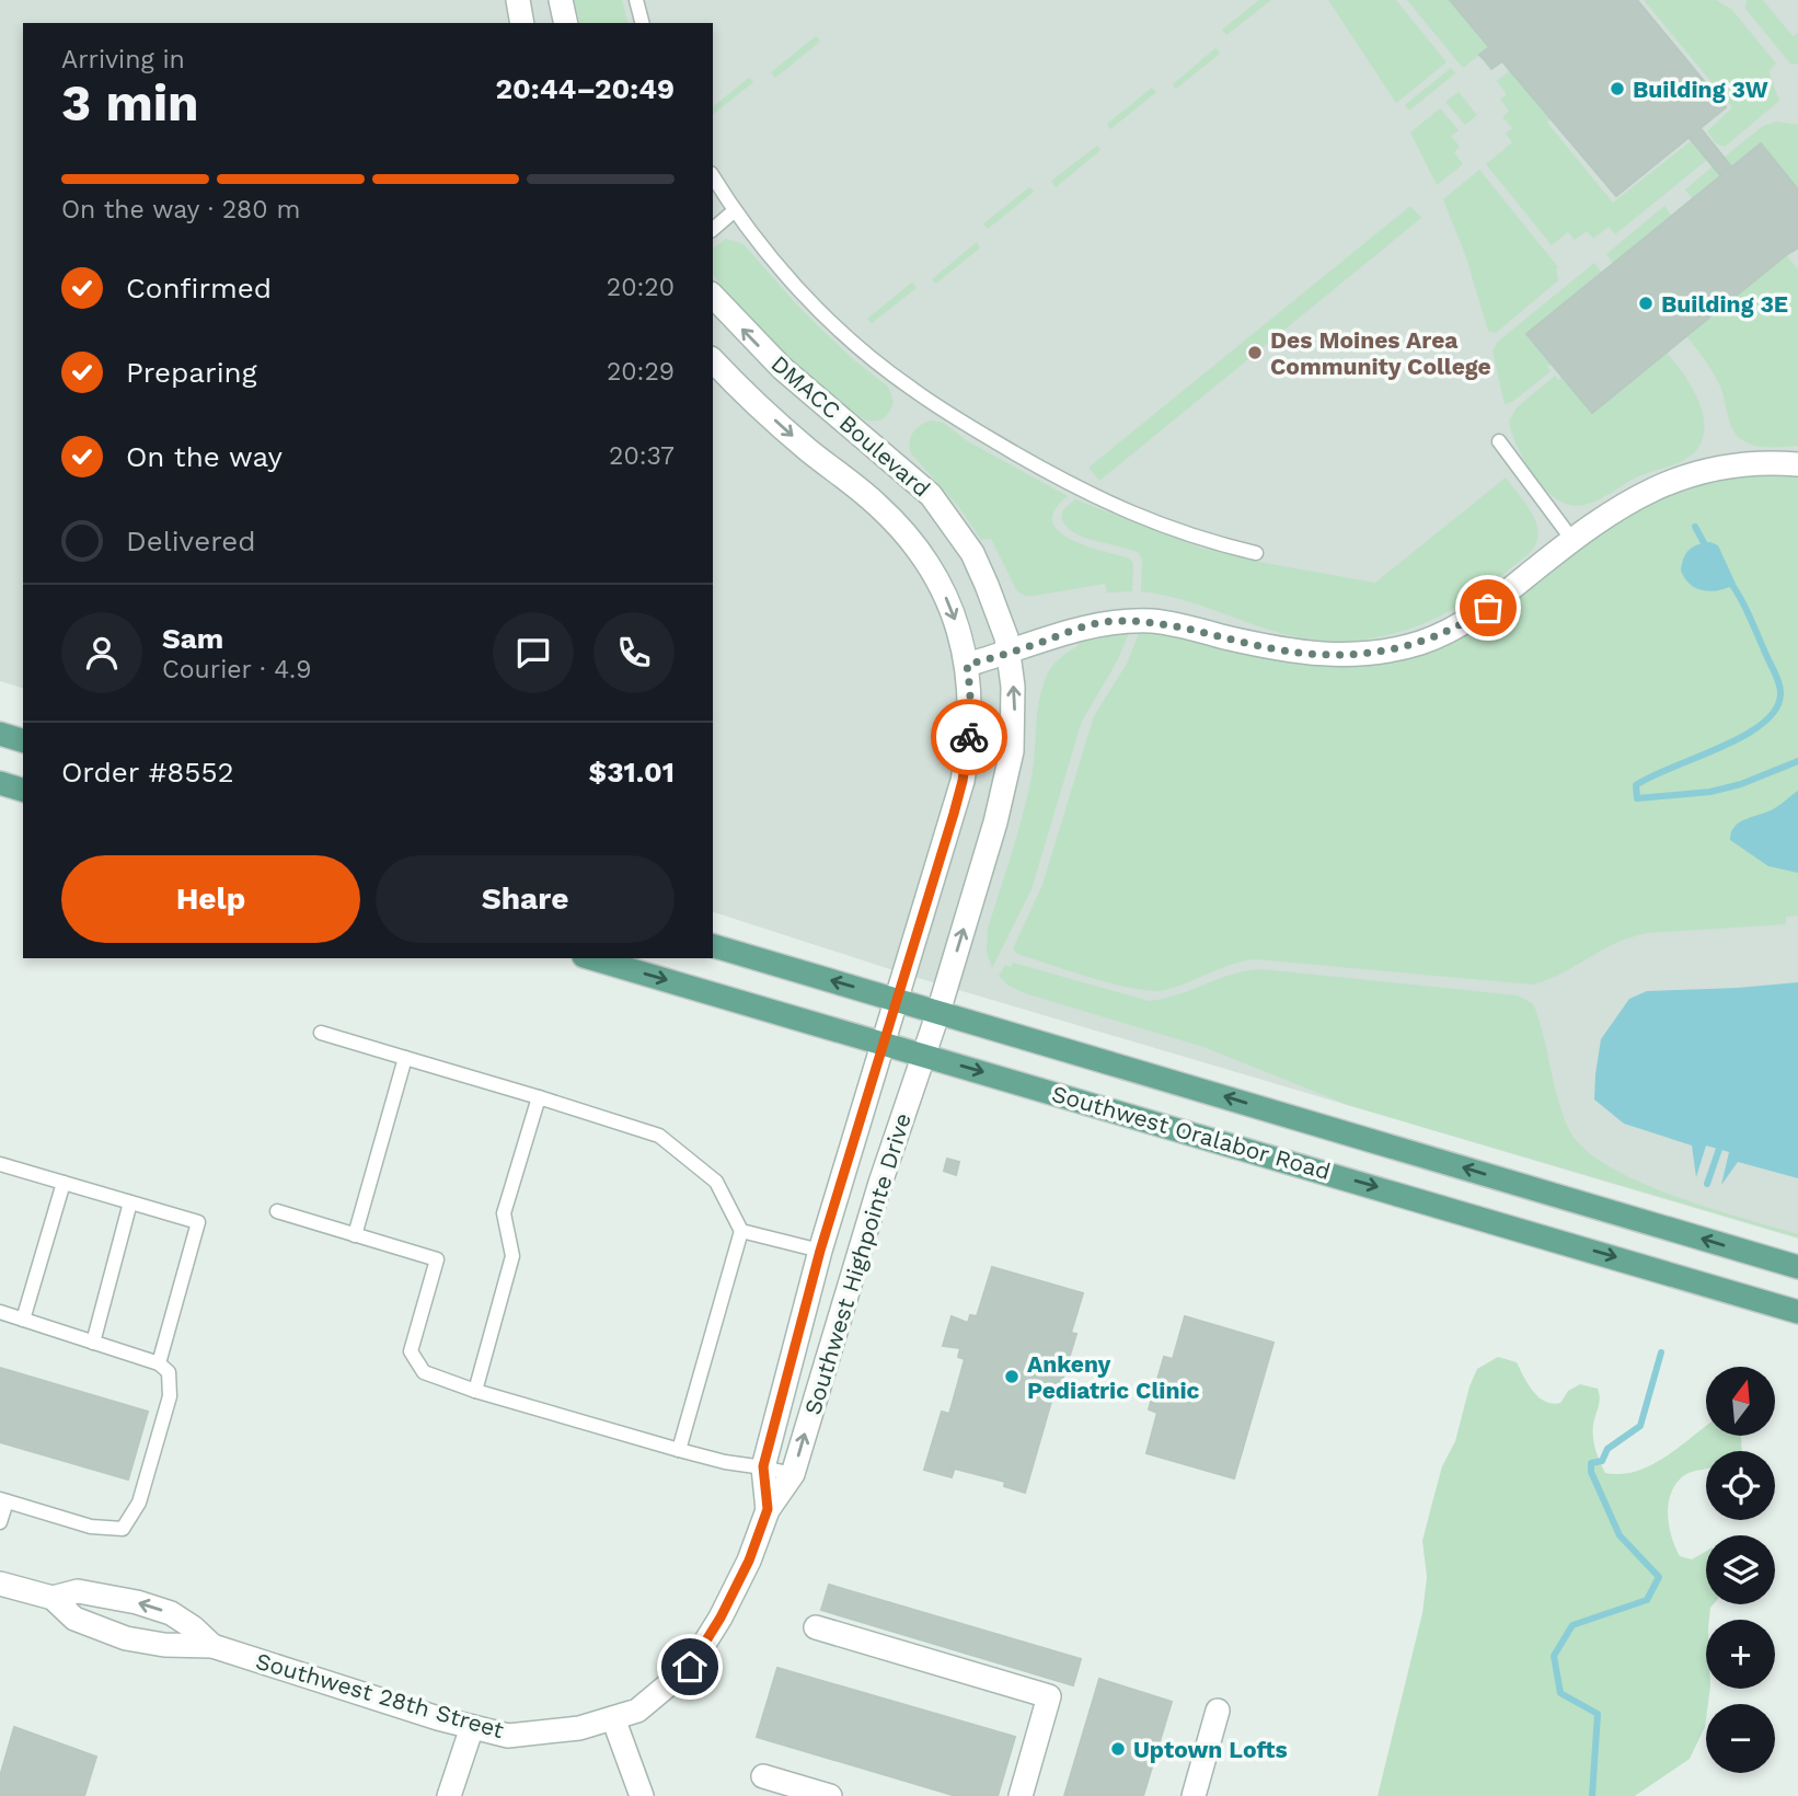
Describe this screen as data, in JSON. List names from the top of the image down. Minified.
{"streets":{"main road":["Southwest Oralabor Road"],"street":["DMACC Boulevard","Southwest Highpointe Drive","Southwest 28th Street"]},"crossings":[["DMACC Boulevard","Southwest Oralabor Road"],["DMACC Boulevard","Southwest Highpointe Drive"],["Southwest Oralabor Road","Southwest Highpointe Drive"],["Southwest Highpointe Drive","Southwest 28th Street"]],"places":["Building 3W","Building 3E","Des Moines Area Community College","Ankeny Pediatric Clinic","Uptown Lofts"],"north":"top","page":{"heading":["3 min","Arriving in","20:44–20:49"],"panel":["Sam","Courier · 4.9","Order #8552","$31.01"],"bar":"On the way · 280 m","list":[["Confirmed","20:20"],["Preparing","20:29"],["On the way","20:37"],"Delivered"],"buttons":["Help","Share"],"map_buttons":["+","−"]}}
